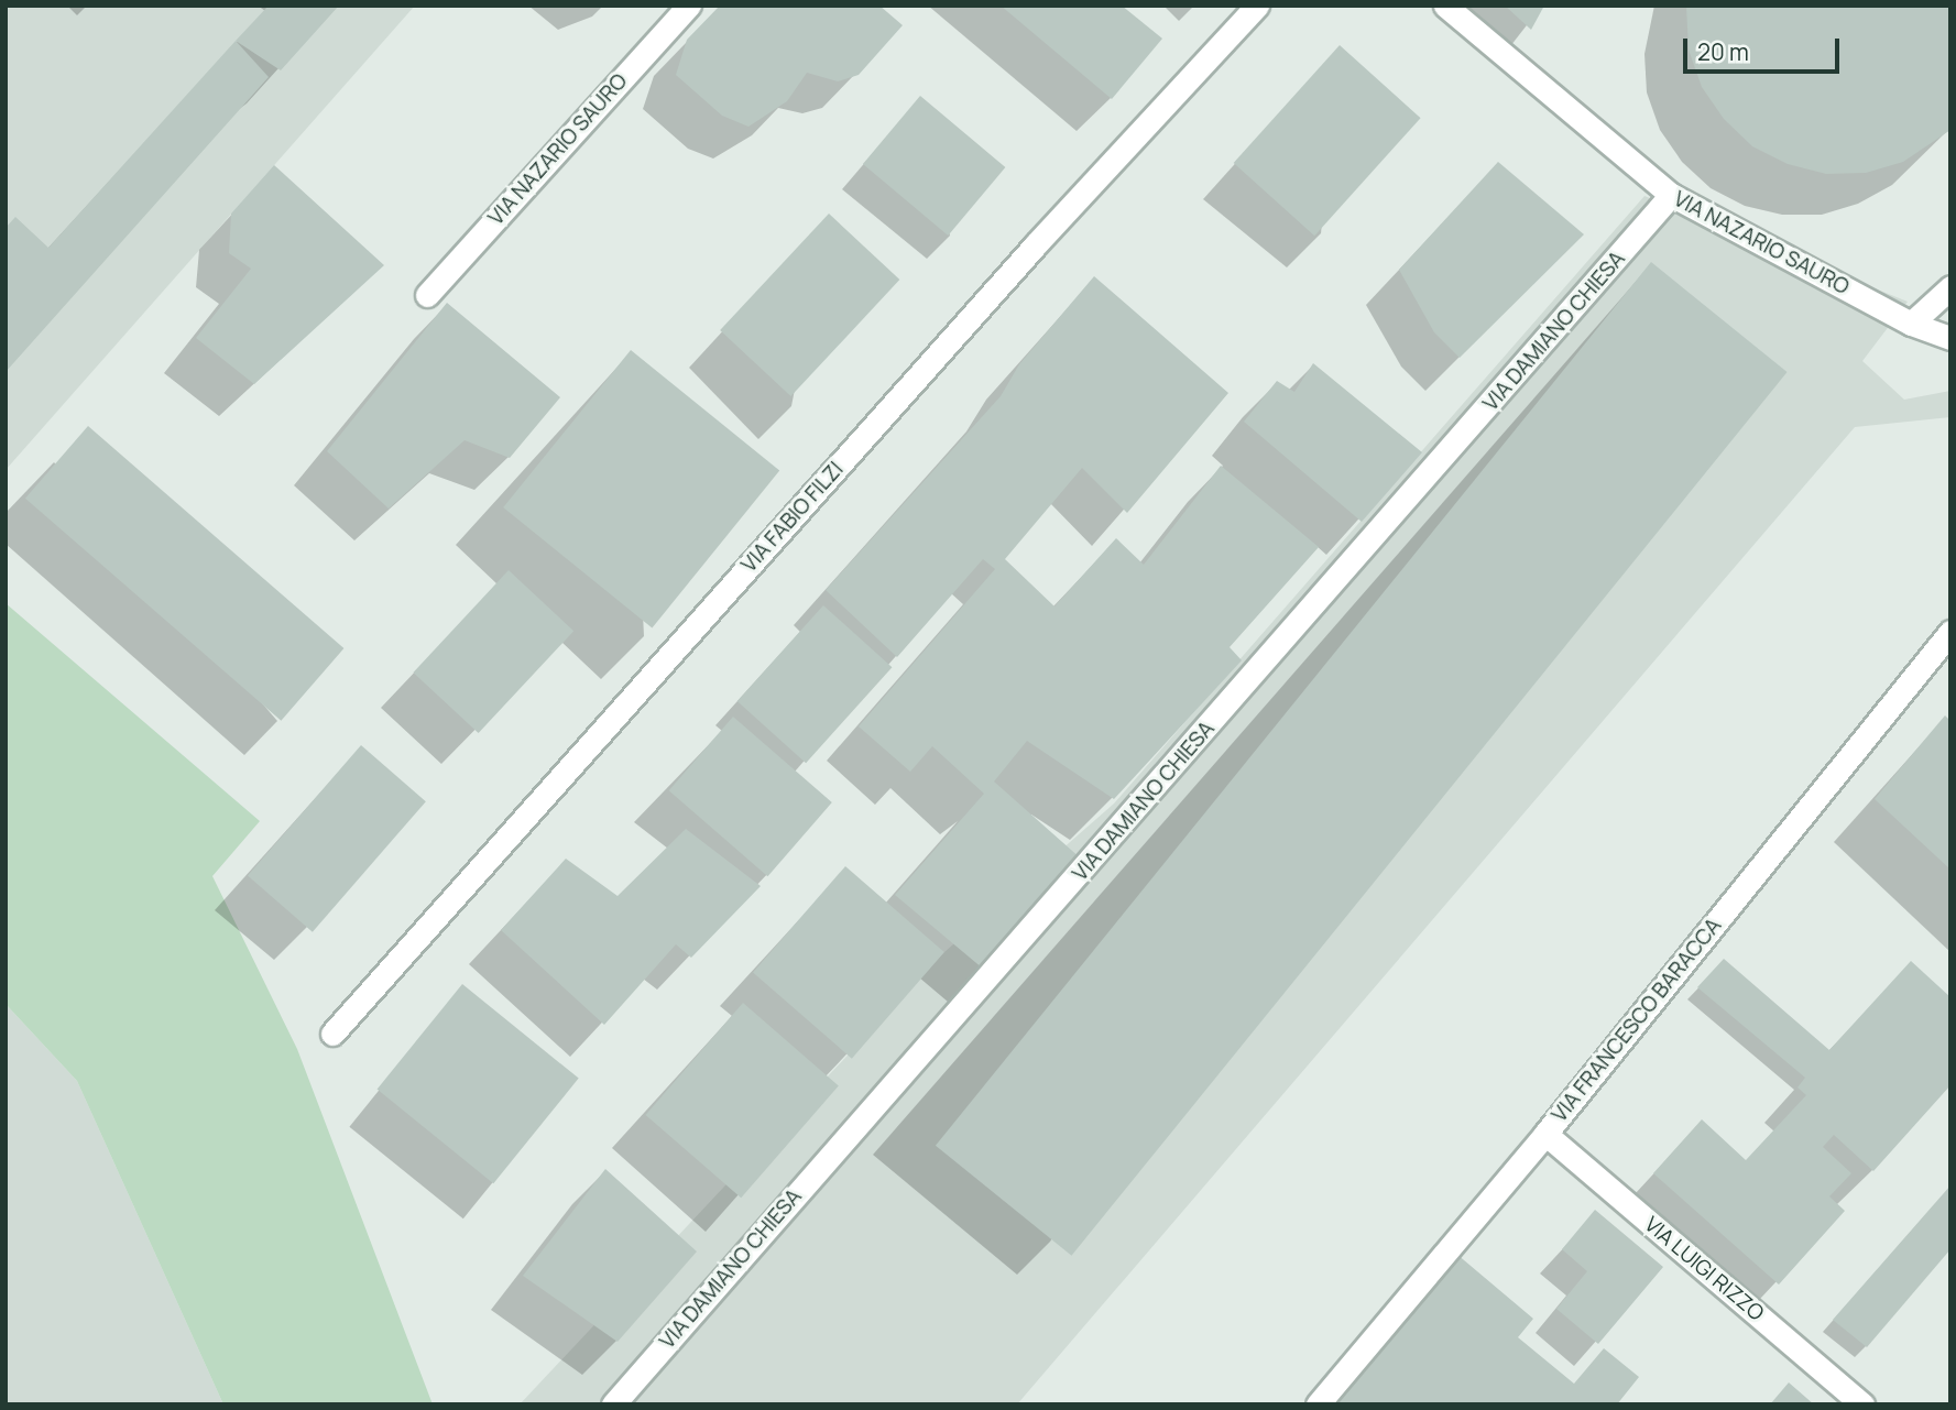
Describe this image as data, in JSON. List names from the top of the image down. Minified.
{"streets":{"street":["VIA NAZARIO SAURO","VIA DAMIANO CHIESA","VIA FABIO FILZI","VIA FRANCESCO BARACCA","VIA LUIGI RIZZO"]},"crossings":[["VIA NAZARIO SAURO","VIA DAMIANO CHIESA"],["VIA FRANCESCO BARACCA","VIA LUIGI RIZZO"]],"scale_bar":"20 m"}
